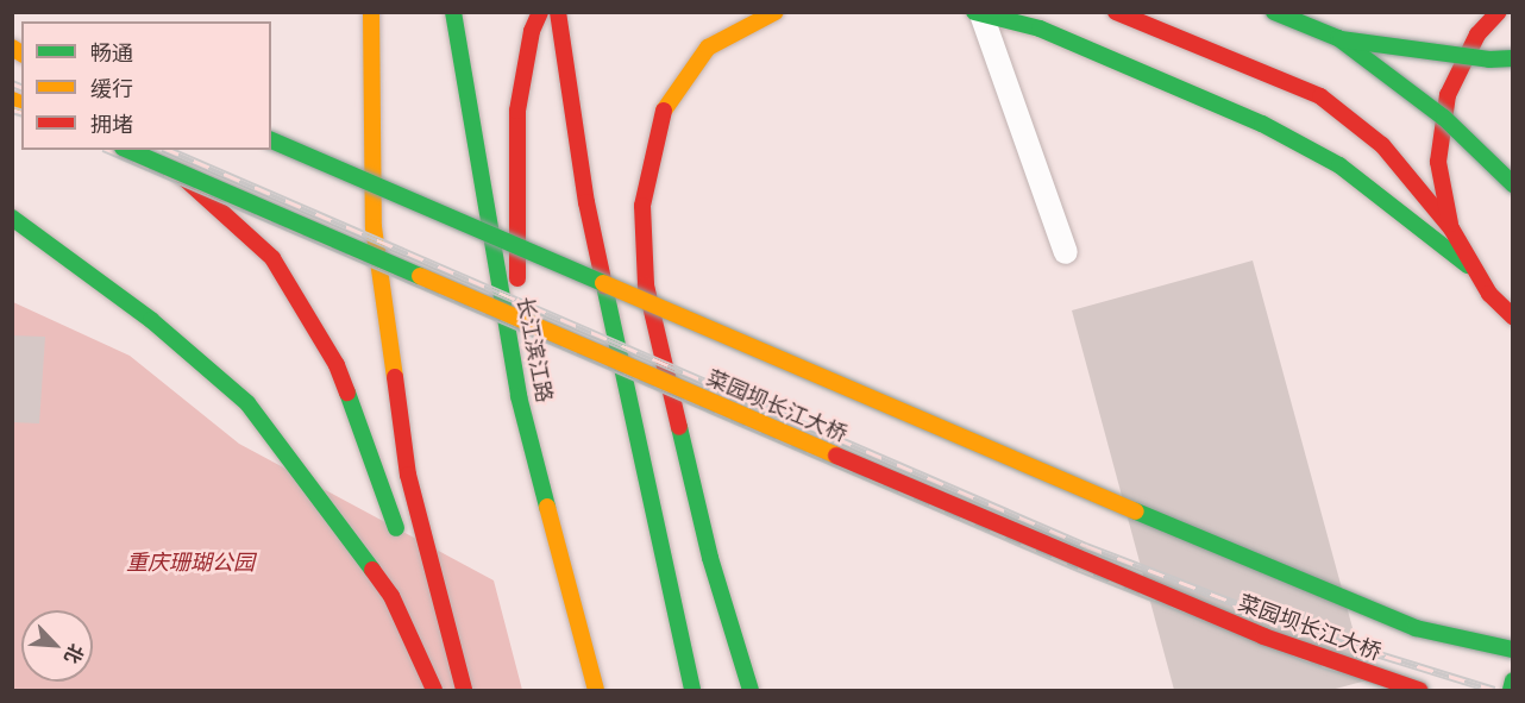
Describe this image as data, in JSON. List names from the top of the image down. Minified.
{"streets":{"main road":["长江滨江路","菜园坝长江大桥"]},"parks":["重庆珊瑚公园"],"legend":["畅通","缓行","拥堵"],"north":"bottom right"}
